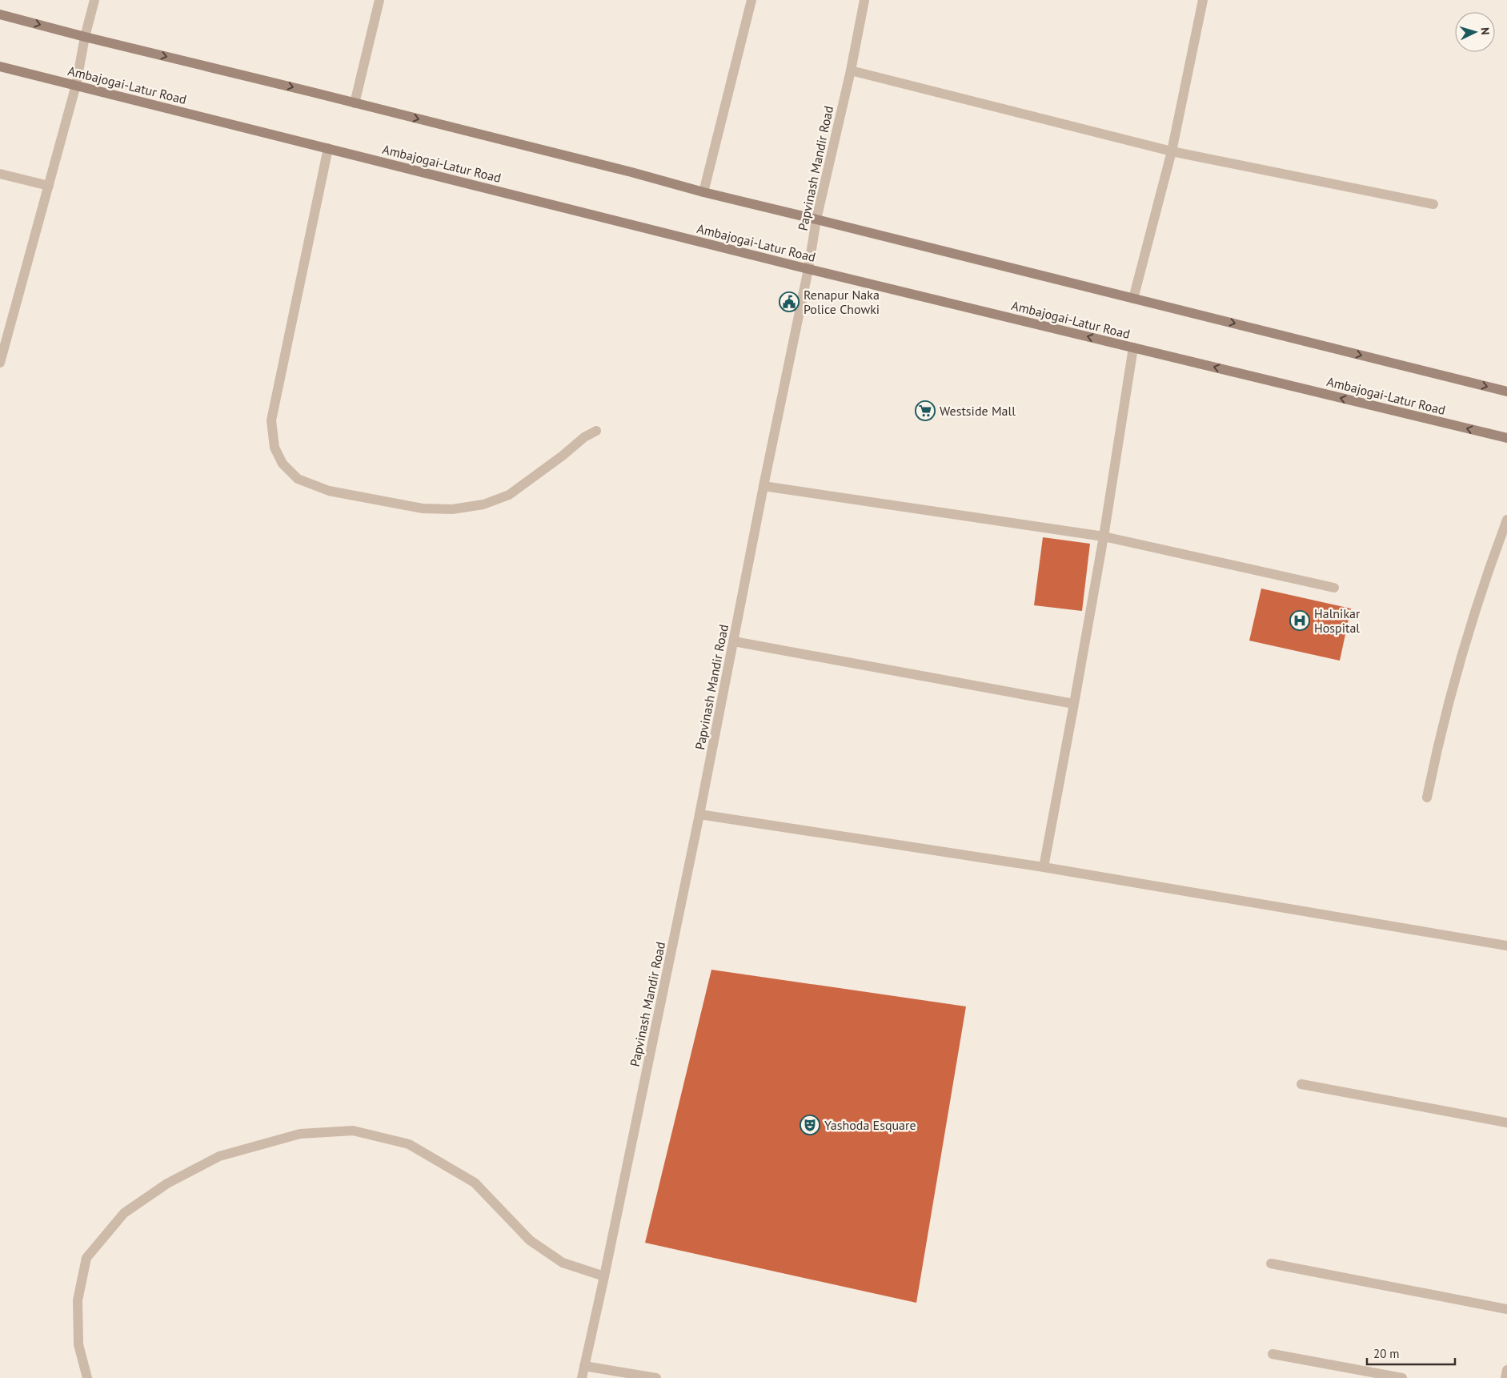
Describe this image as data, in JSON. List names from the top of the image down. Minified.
{"streets":{"main road":["Ambajogai-Latur Road"],"street":["Papvinash Mandir Road"]},"crossings":[["Ambajogai-Latur Road","Papvinash Mandir Road"]],"places":{"public building":["Renapur Naka Police Chowki"],"supermarket":["Westside Mall"],"hospital":["Halnikar Hospital"],"theatre":["Yashoda Esquare"]},"scale_bar":"20 m","north":"right"}
